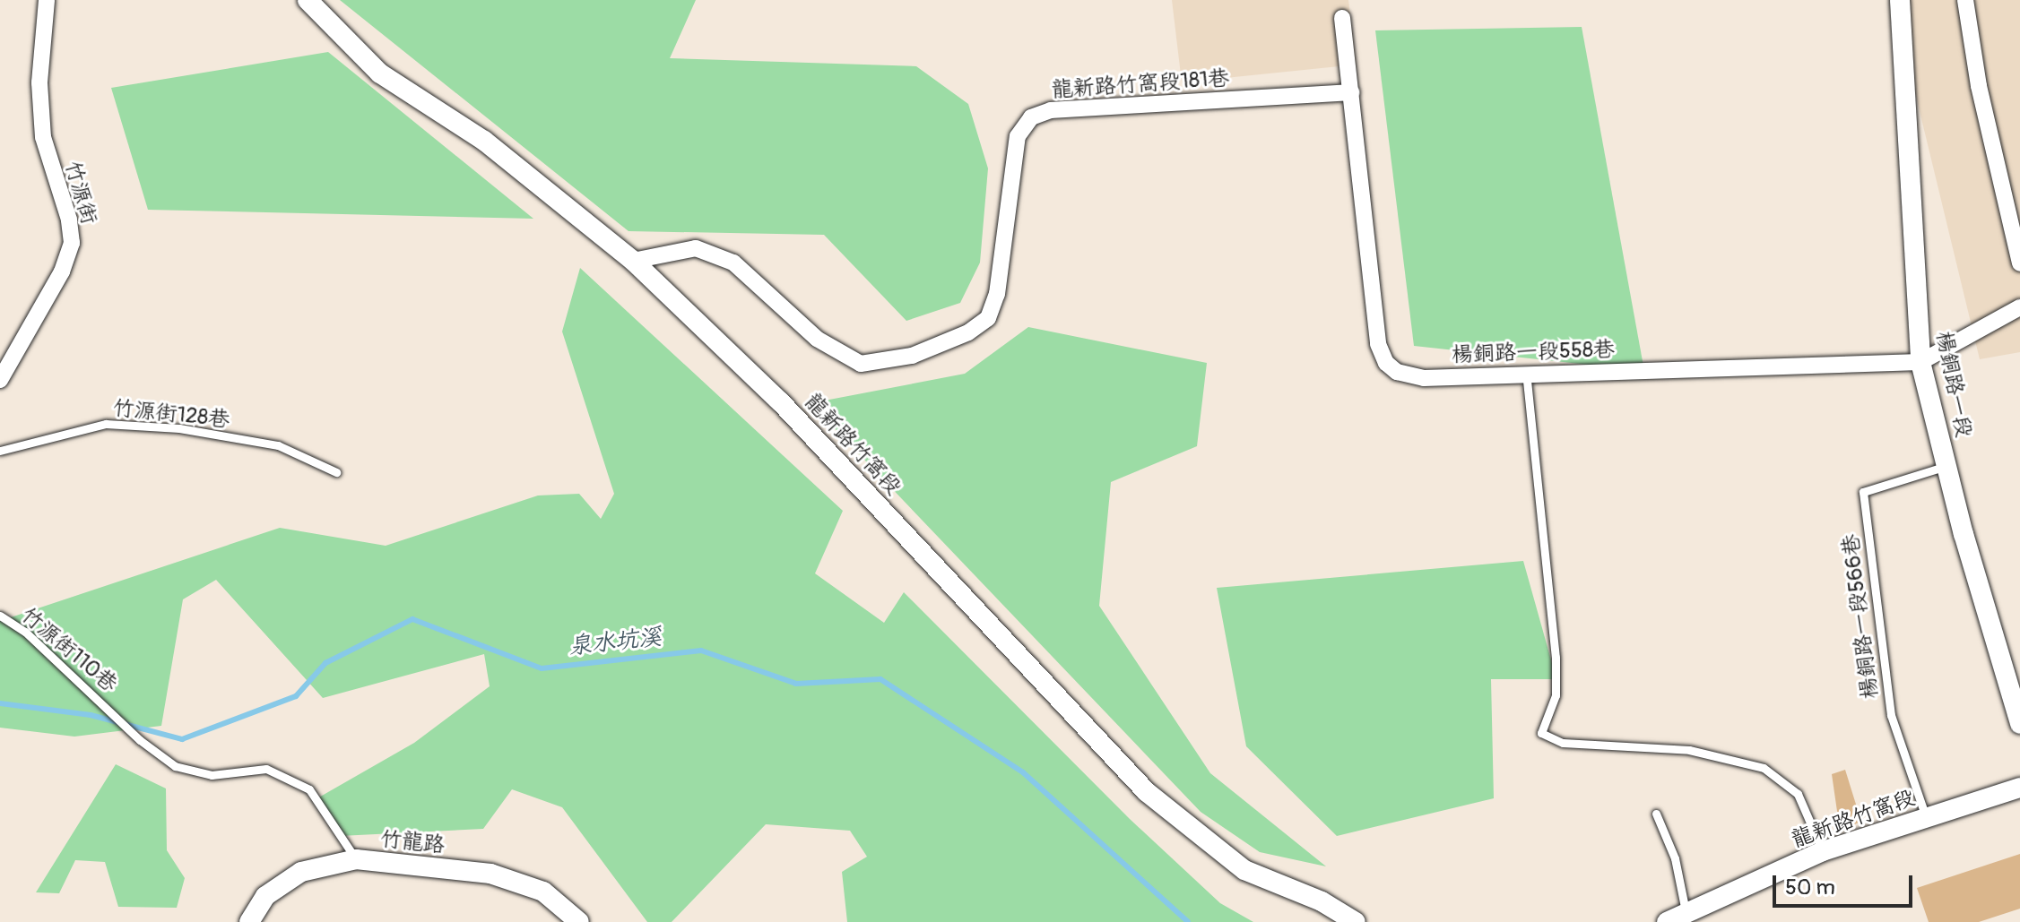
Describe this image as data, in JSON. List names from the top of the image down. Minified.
{"streets":{"street":["龍新路竹窩段181巷","竹源街","楊銅路一段558巷","楊銅路一段","龍新路竹窩段","竹龍路"],"lane":["竹源街128巷","楊銅路一段566巷","竹源街110巷"]},"crossings":[["龍新路竹窩段181巷","楊銅路一段558巷"],["龍新路竹窩段181巷","龍新路竹窩段"],["楊銅路一段558巷","楊銅路一段"],["楊銅路一段","楊銅路一段566巷"],["龍新路竹窩段","楊銅路一段566巷"],["竹源街110巷","竹龍路"]],"water":["泉水坑溪"],"scale_bar":"50 m"}
